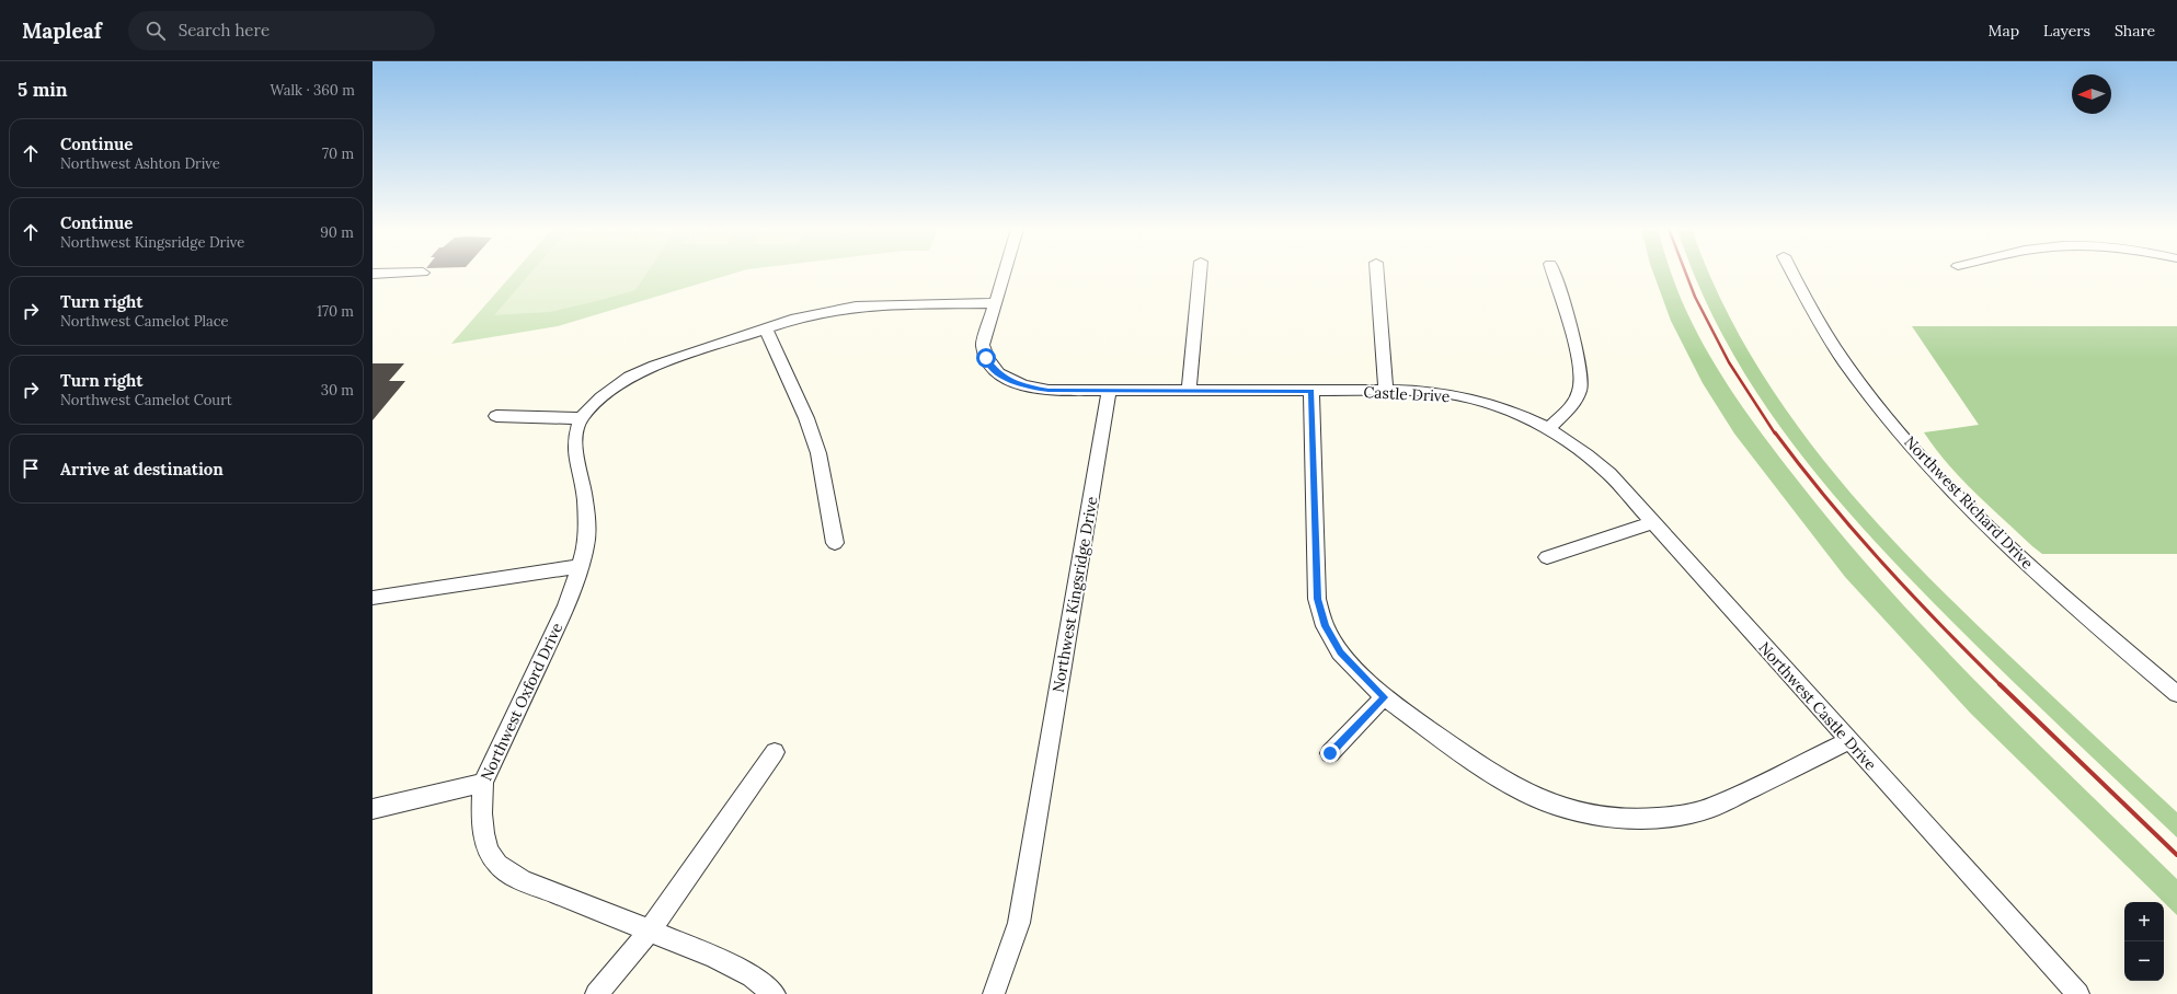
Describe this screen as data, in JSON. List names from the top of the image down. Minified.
{"streets":{"street":["Castle Drive","Northwest Richard Drive","Northwest Kingsridge Drive","Northwest Oxford Drive","Northwest Castle Drive"]},"crossings":[["Castle Drive","Northwest Castle Drive"]],"north":"left","page":{"header":"Mapleaf","search":"Search here","nav":["Map","Layers","Share"],"heading":["5 min","Walk · 360 m"],"list":[["Continue","Northwest Ashton Drive","70 m"],["Continue","Northwest Kingsridge Drive","90 m"],["Turn right","Northwest Camelot Place","170 m"],["Turn right","Northwest Camelot Court","30 m"],"Arrive at destination"],"map_buttons":["+","−"]}}
